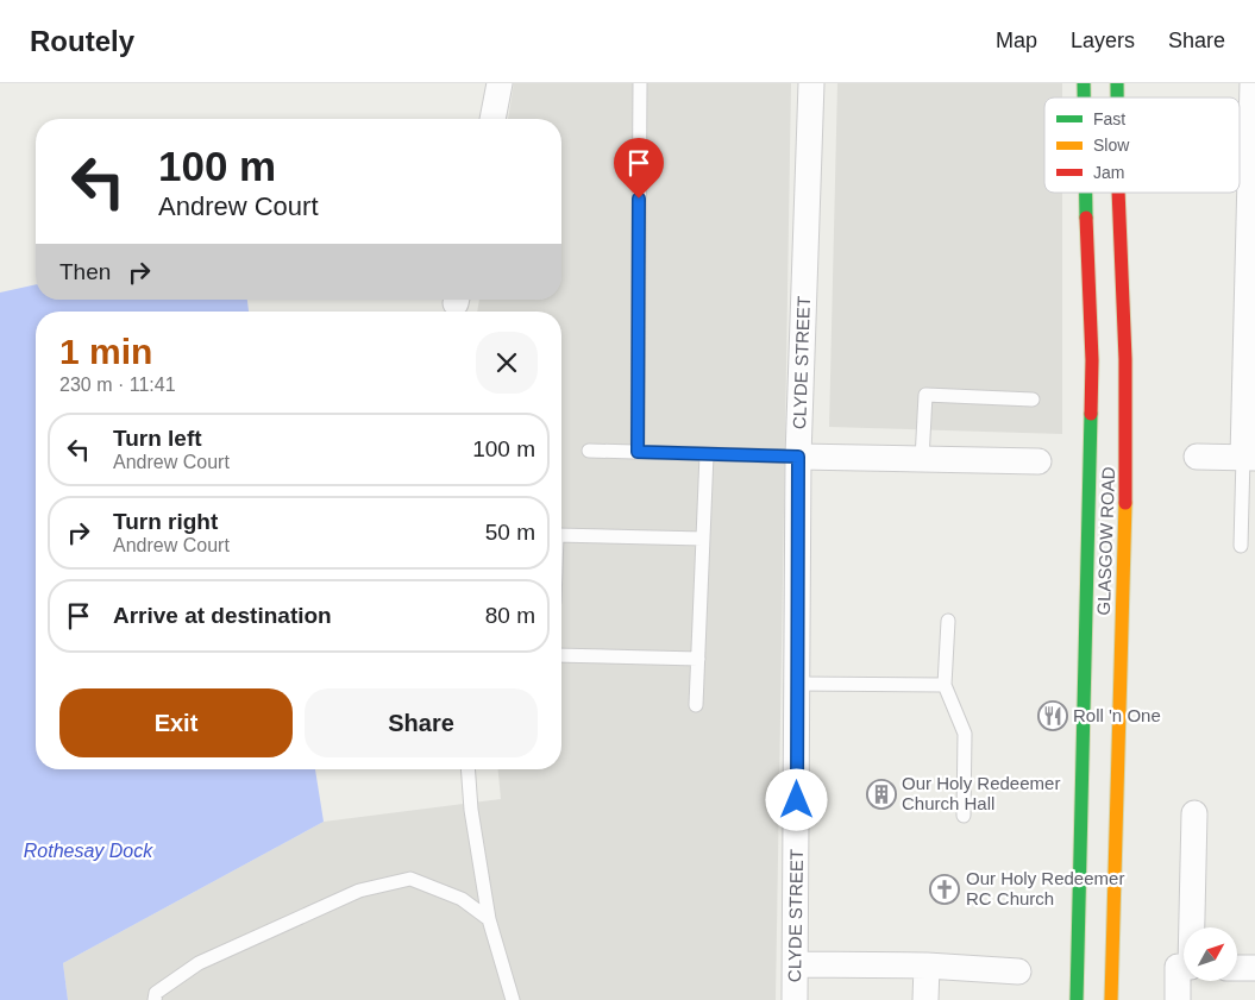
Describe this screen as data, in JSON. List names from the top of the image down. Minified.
{"streets":{"main road":["GLASGOW ROAD"],"street":["CLYDE STREET"]},"water":["Rothesay Dock"],"places":{"restaurant":["Roll 'n One"],"building":["Our Holy Redeemer Church Hall"],"church":["Our Holy Redeemer RC Church"]},"legend":["Fast","Slow","Jam"],"north":"top right","page":{"header":"Routely","nav":["Map","Layers","Share"],"turn":["100 m","Andrew Court"],"then":"Then","heading":["1 min","230 m · 11:41"],"list":[{"name":"Turn left","note":"Andrew Court","value":"100 m"},{"name":"Turn right","note":"Andrew Court","value":"50 m"},{"name":"Arrive at destination","value":"80 m"}],"buttons":["Exit","Share"]}}
